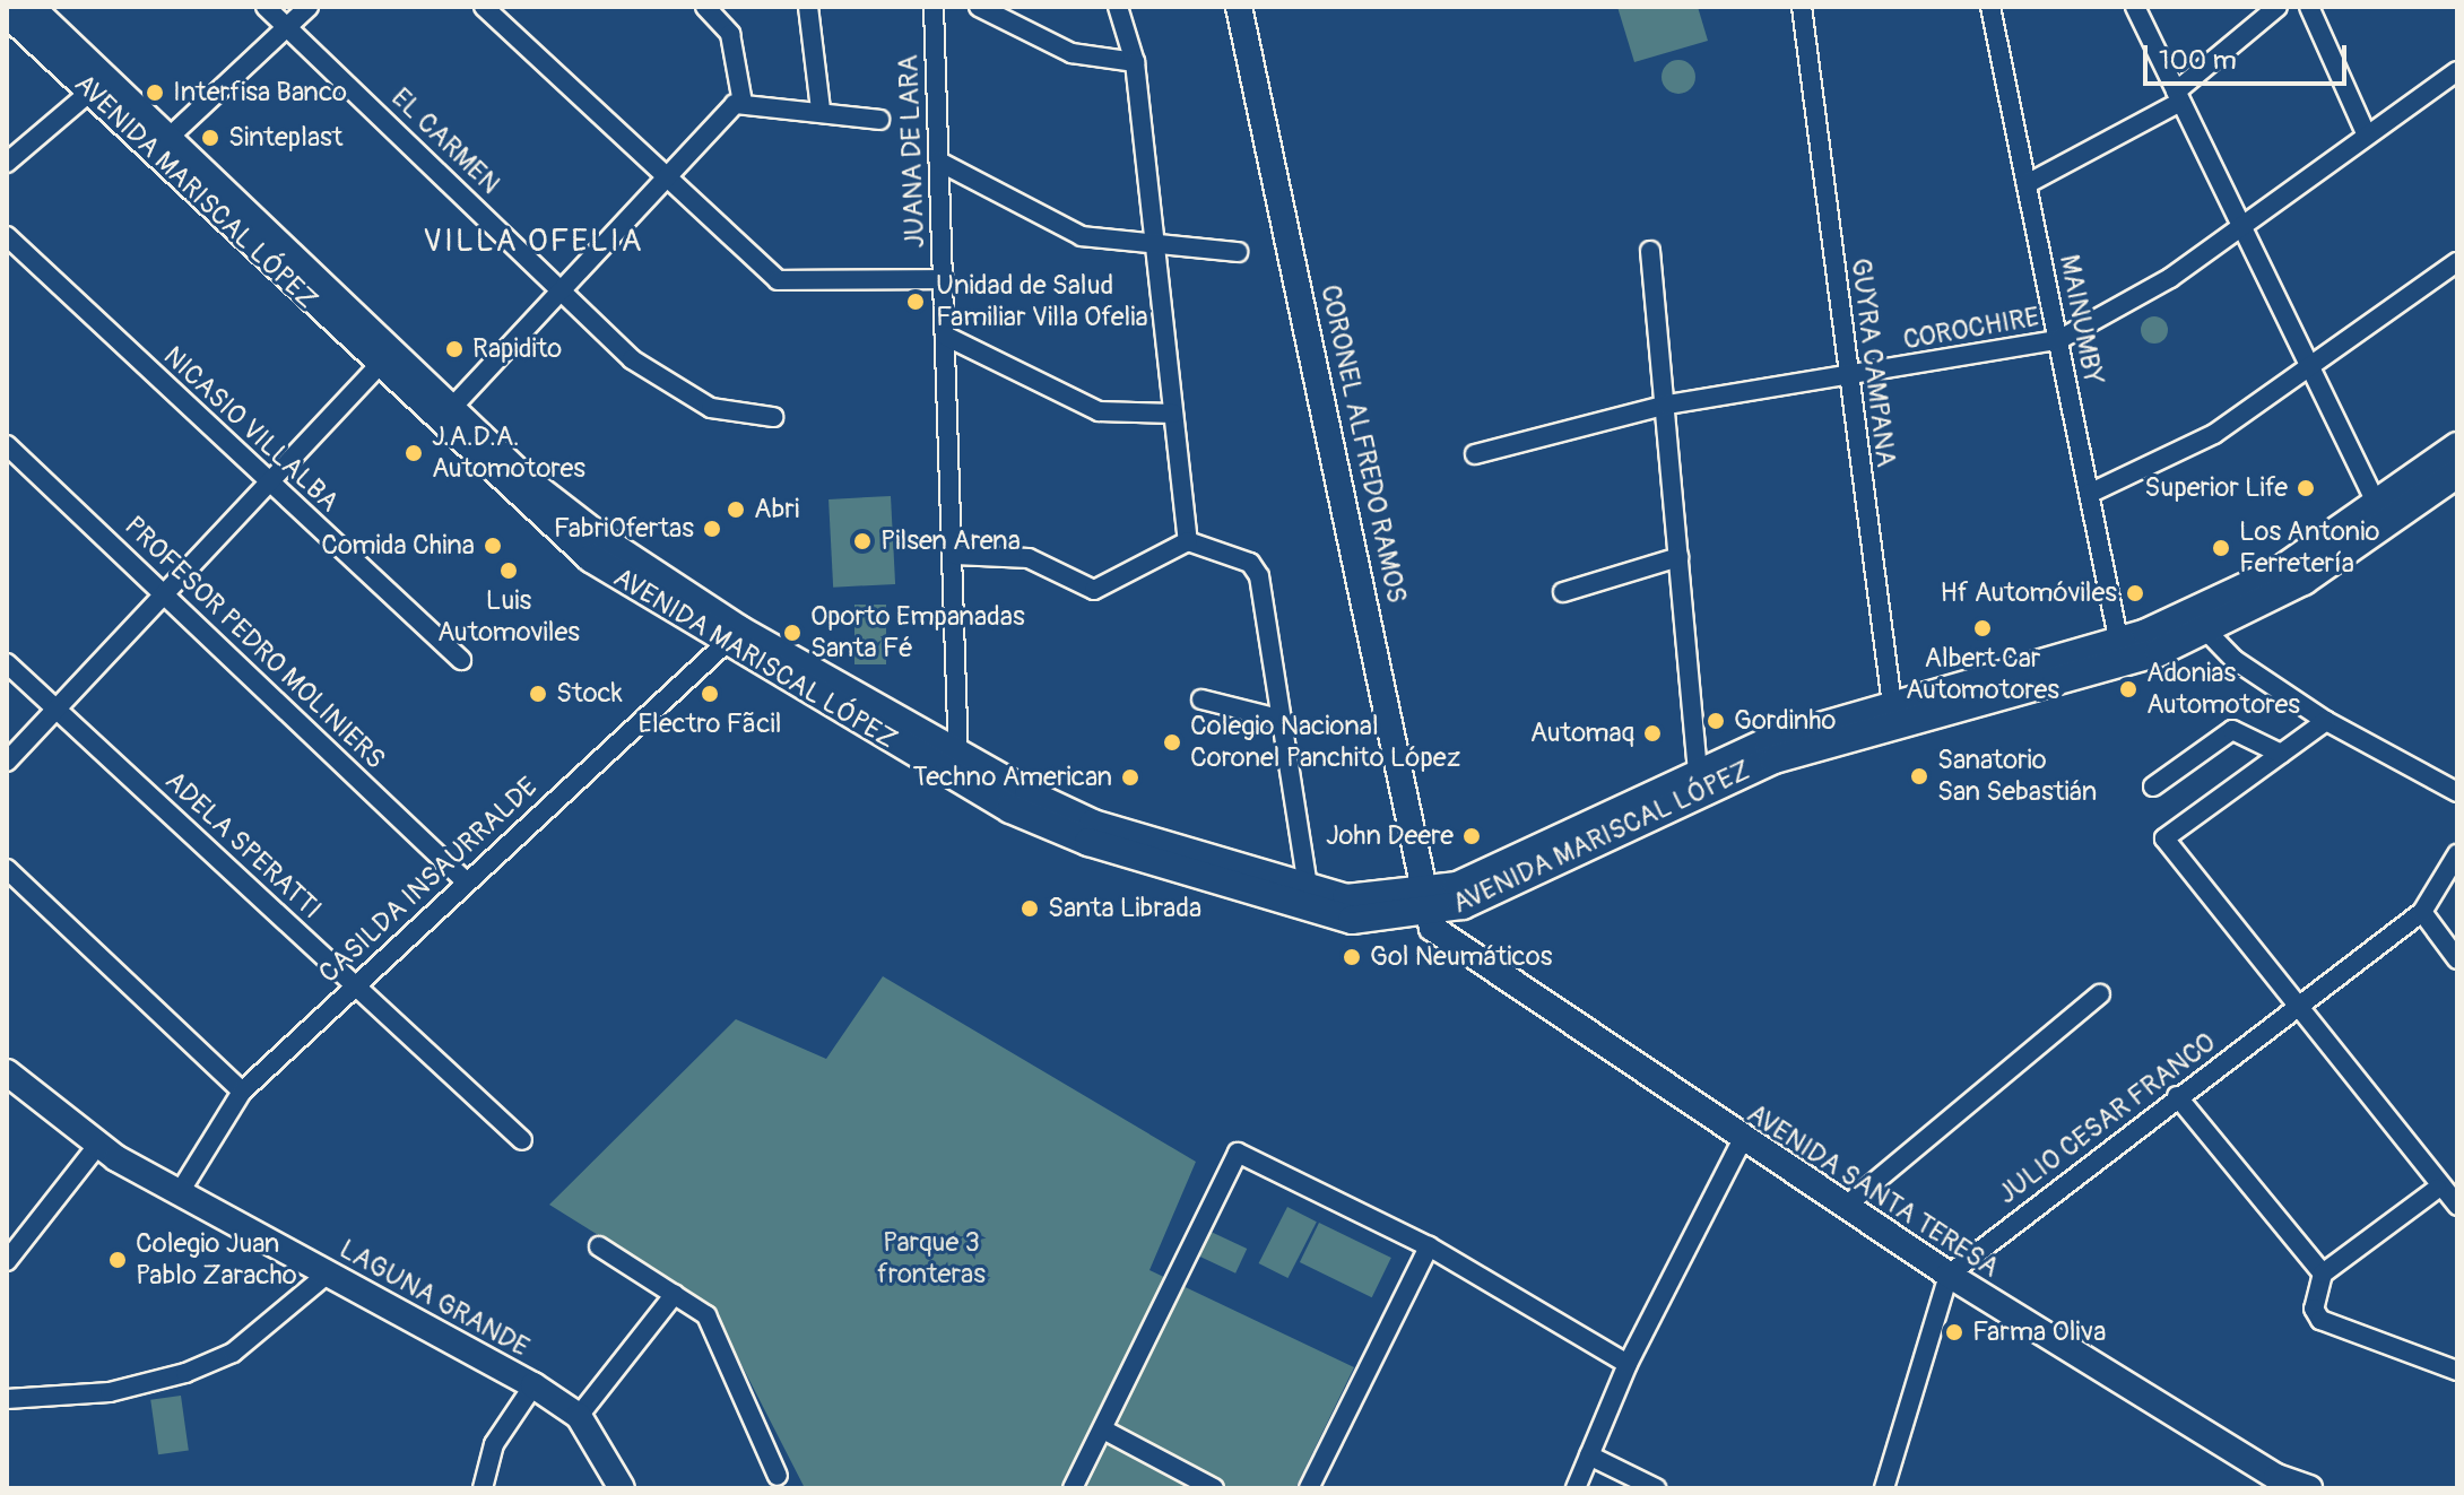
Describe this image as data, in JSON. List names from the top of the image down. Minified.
{"streets":{"highway":["AVENIDA MARISCAL LÓPEZ"],"main road":["CORONEL ALFREDO RAMOS","AVENIDA SANTA TERESA","LAGUNA GRANDE"],"street":["EL CARMEN","JUANA DE LARA","MAINUMBY","COROCHIRE","GUYRA CAMPANA","NICASIO VILLALBA","PROFESOR PEDRO MOLINIERS","ADELA SPERATTI","CASILDA INSAURRALDE","JULIO CESAR FRANCO"]},"crossings":[["JUANA DE LARA","AVENIDA MARISCAL LÓPEZ"],["AVENIDA MARISCAL LÓPEZ","MAINUMBY"],["AVENIDA MARISCAL LÓPEZ","GUYRA CAMPANA"],["AVENIDA MARISCAL LÓPEZ","CORONEL ALFREDO RAMOS"],["AVENIDA MARISCAL LÓPEZ","CASILDA INSAURRALDE"],["AVENIDA MARISCAL LÓPEZ","AVENIDA SANTA TERESA"],["MAINUMBY","COROCHIRE"],["COROCHIRE","GUYRA CAMPANA"],["CORONEL ALFREDO RAMOS","AVENIDA SANTA TERESA"],["PROFESOR PEDRO MOLINIERS","CASILDA INSAURRALDE"],["ADELA SPERATTI","CASILDA INSAURRALDE"],["CASILDA INSAURRALDE","LAGUNA GRANDE"],["JULIO CESAR FRANCO","AVENIDA SANTA TERESA"]],"districts":["VILLA OFELIA"],"parks":["Parque 3 fronteras"],"places":["Interfisa Banco","Sinteplast","Unidad de Salud Familiar Villa Ofelia","Rapidito","J.A.D.A. Automotores","Superior Life","Abri","FabriOfertas","Pilsen Arena","Comida China","Los Antonio Ferretería","Luis Automoviles","Hf Automóviles","Albert Car Automotores","Oporto Empanadas Santa Fé","Adonias Automotores","Stock","Electro Fãcil","Gordinho","Automaq","Colegio Nacional Coronel Panchito López","Sanatorio San Sebastián","Techno American","John Deere","Santa Librada","Gol Neumáticos","Colegio Juan Pablo Zaracho","Farma Oliva"],"scale_bar":"100 m"}
